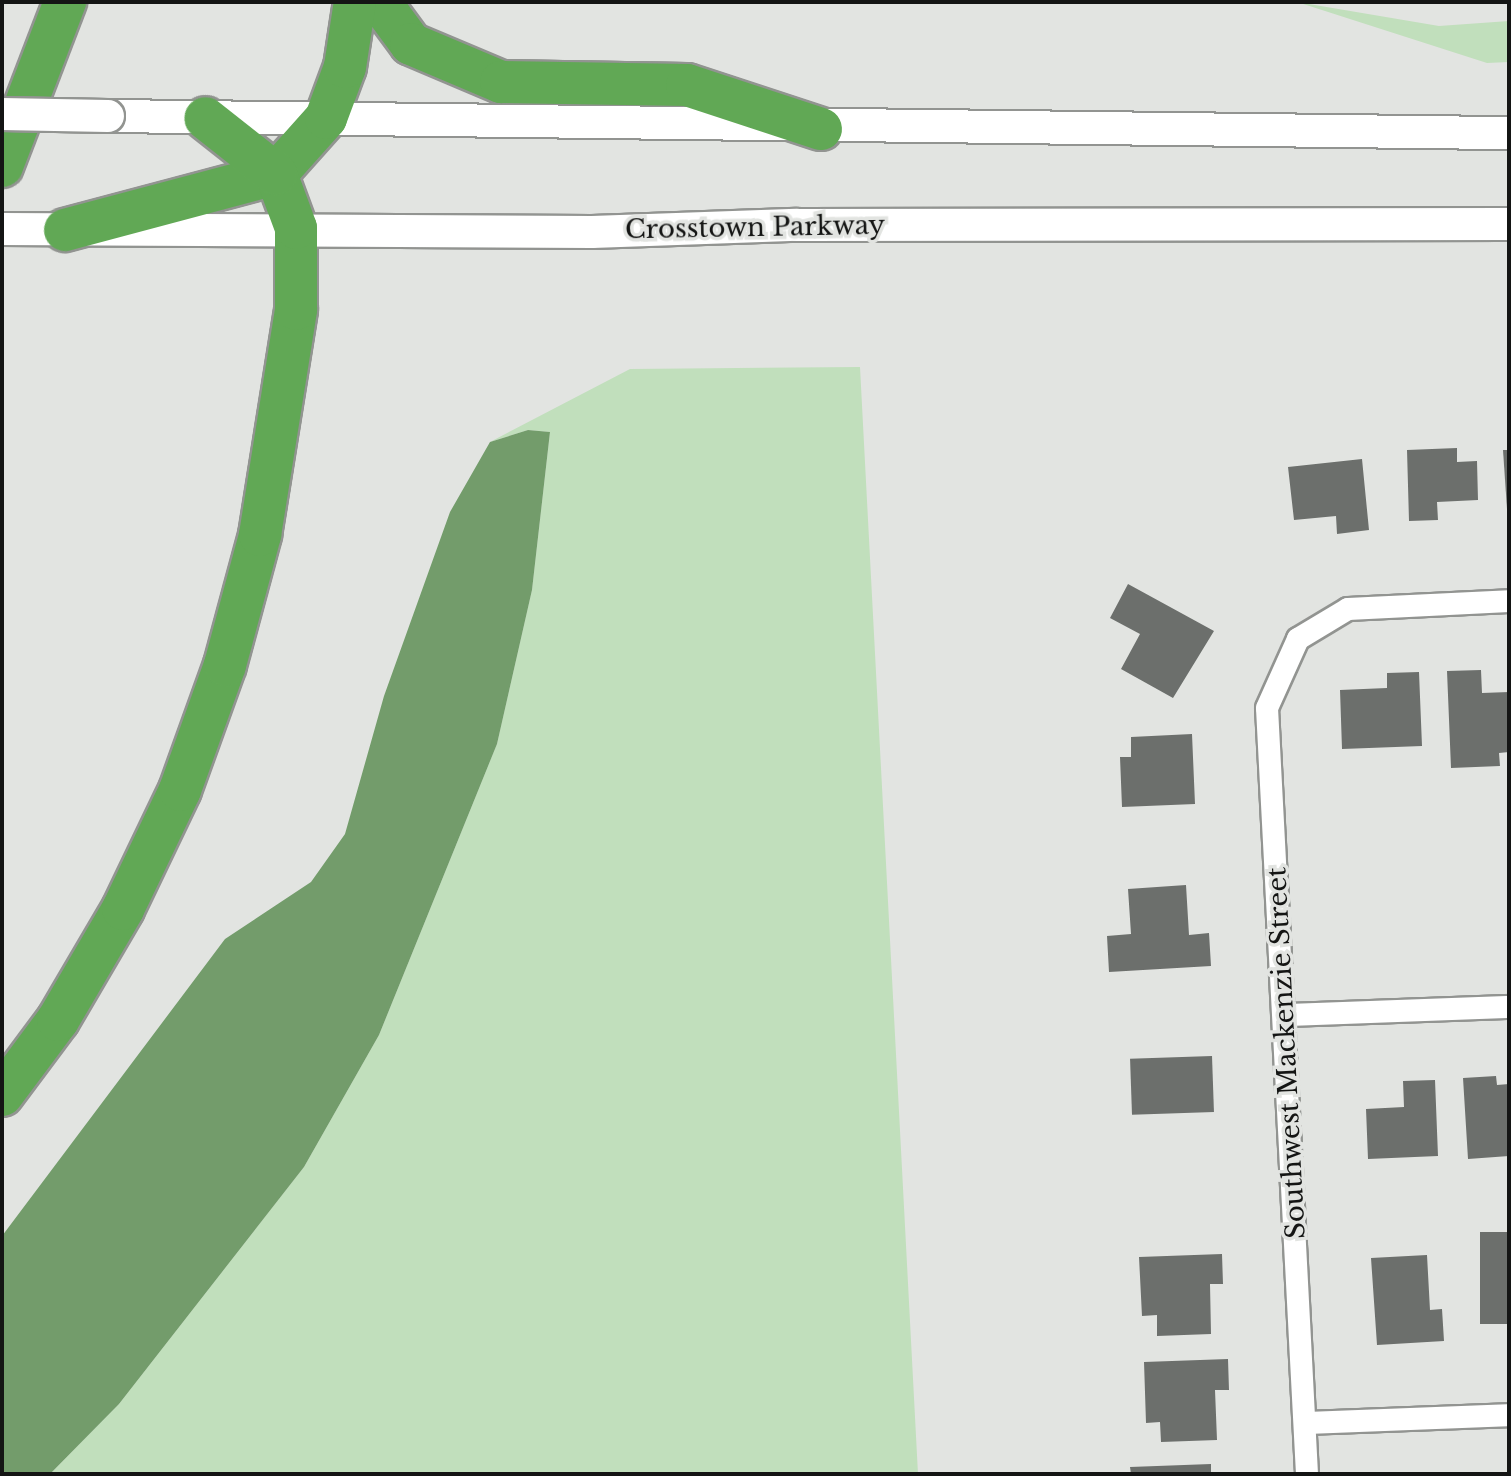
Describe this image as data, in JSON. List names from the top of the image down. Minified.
{"streets":{"main road":["Crosstown Parkway"],"street":["Southwest Mackenzie Street"]}}
